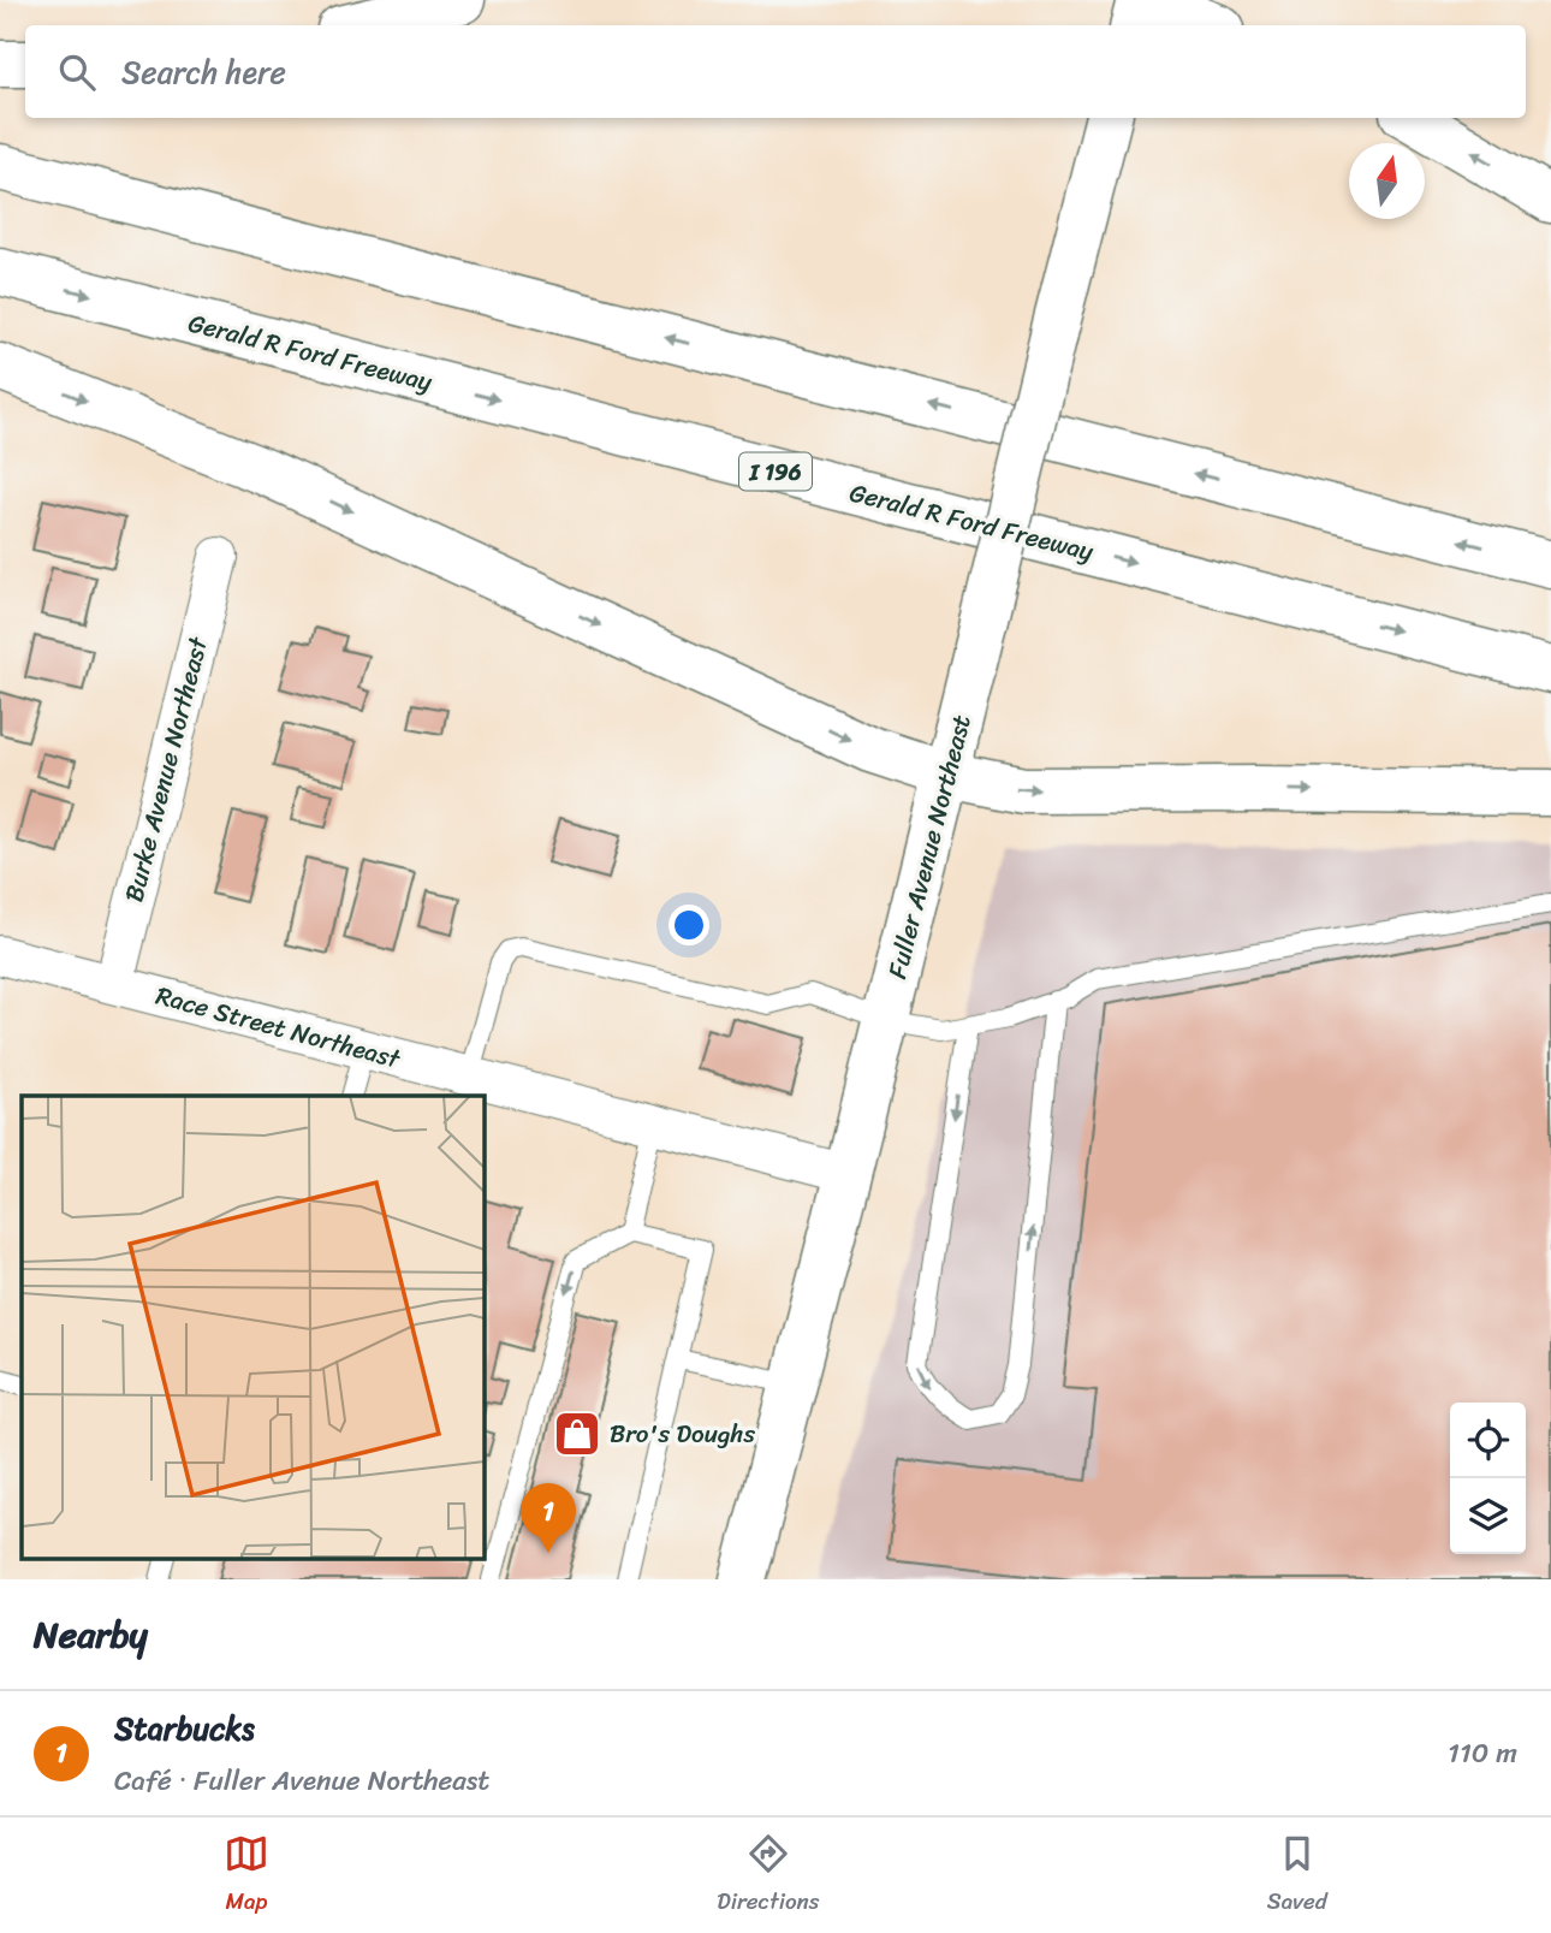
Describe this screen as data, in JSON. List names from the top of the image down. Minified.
{"streets":{"main road":["Gerald R Ford Freeway","I 196","Fuller Avenue Northeast"],"street":["Burke Avenue Northeast","Race Street Northeast"]},"crossings":[["Burke Avenue Northeast","Race Street Northeast"],["Fuller Avenue Northeast","Race Street Northeast"]],"places":{"shop":["Bro's Doughs"]},"north":"top","page":{"search":"Search here","pins":"1","heading":"Nearby","list":[{"mark":"1","name":"Starbucks","note":"Café · Fuller Avenue Northeast","value":"110 m"}],"nav":["Map","Directions","Saved"]}}
